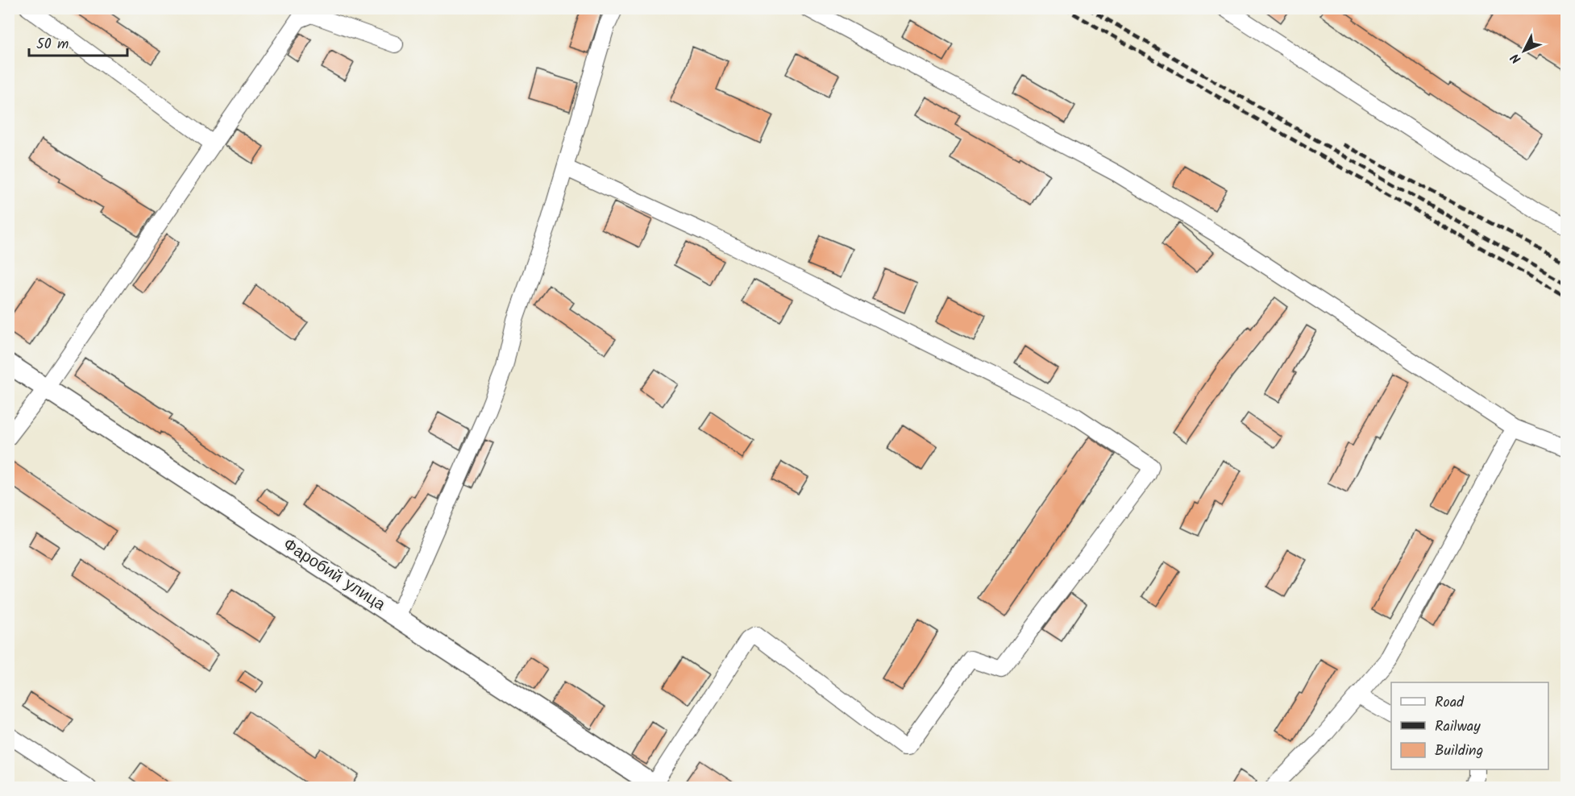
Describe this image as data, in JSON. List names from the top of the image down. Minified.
{"streets":{"street":["Фаробий улица"]},"legend":["Road","Railway","Building"],"scale_bar":"50 m","north":"bottom left"}
